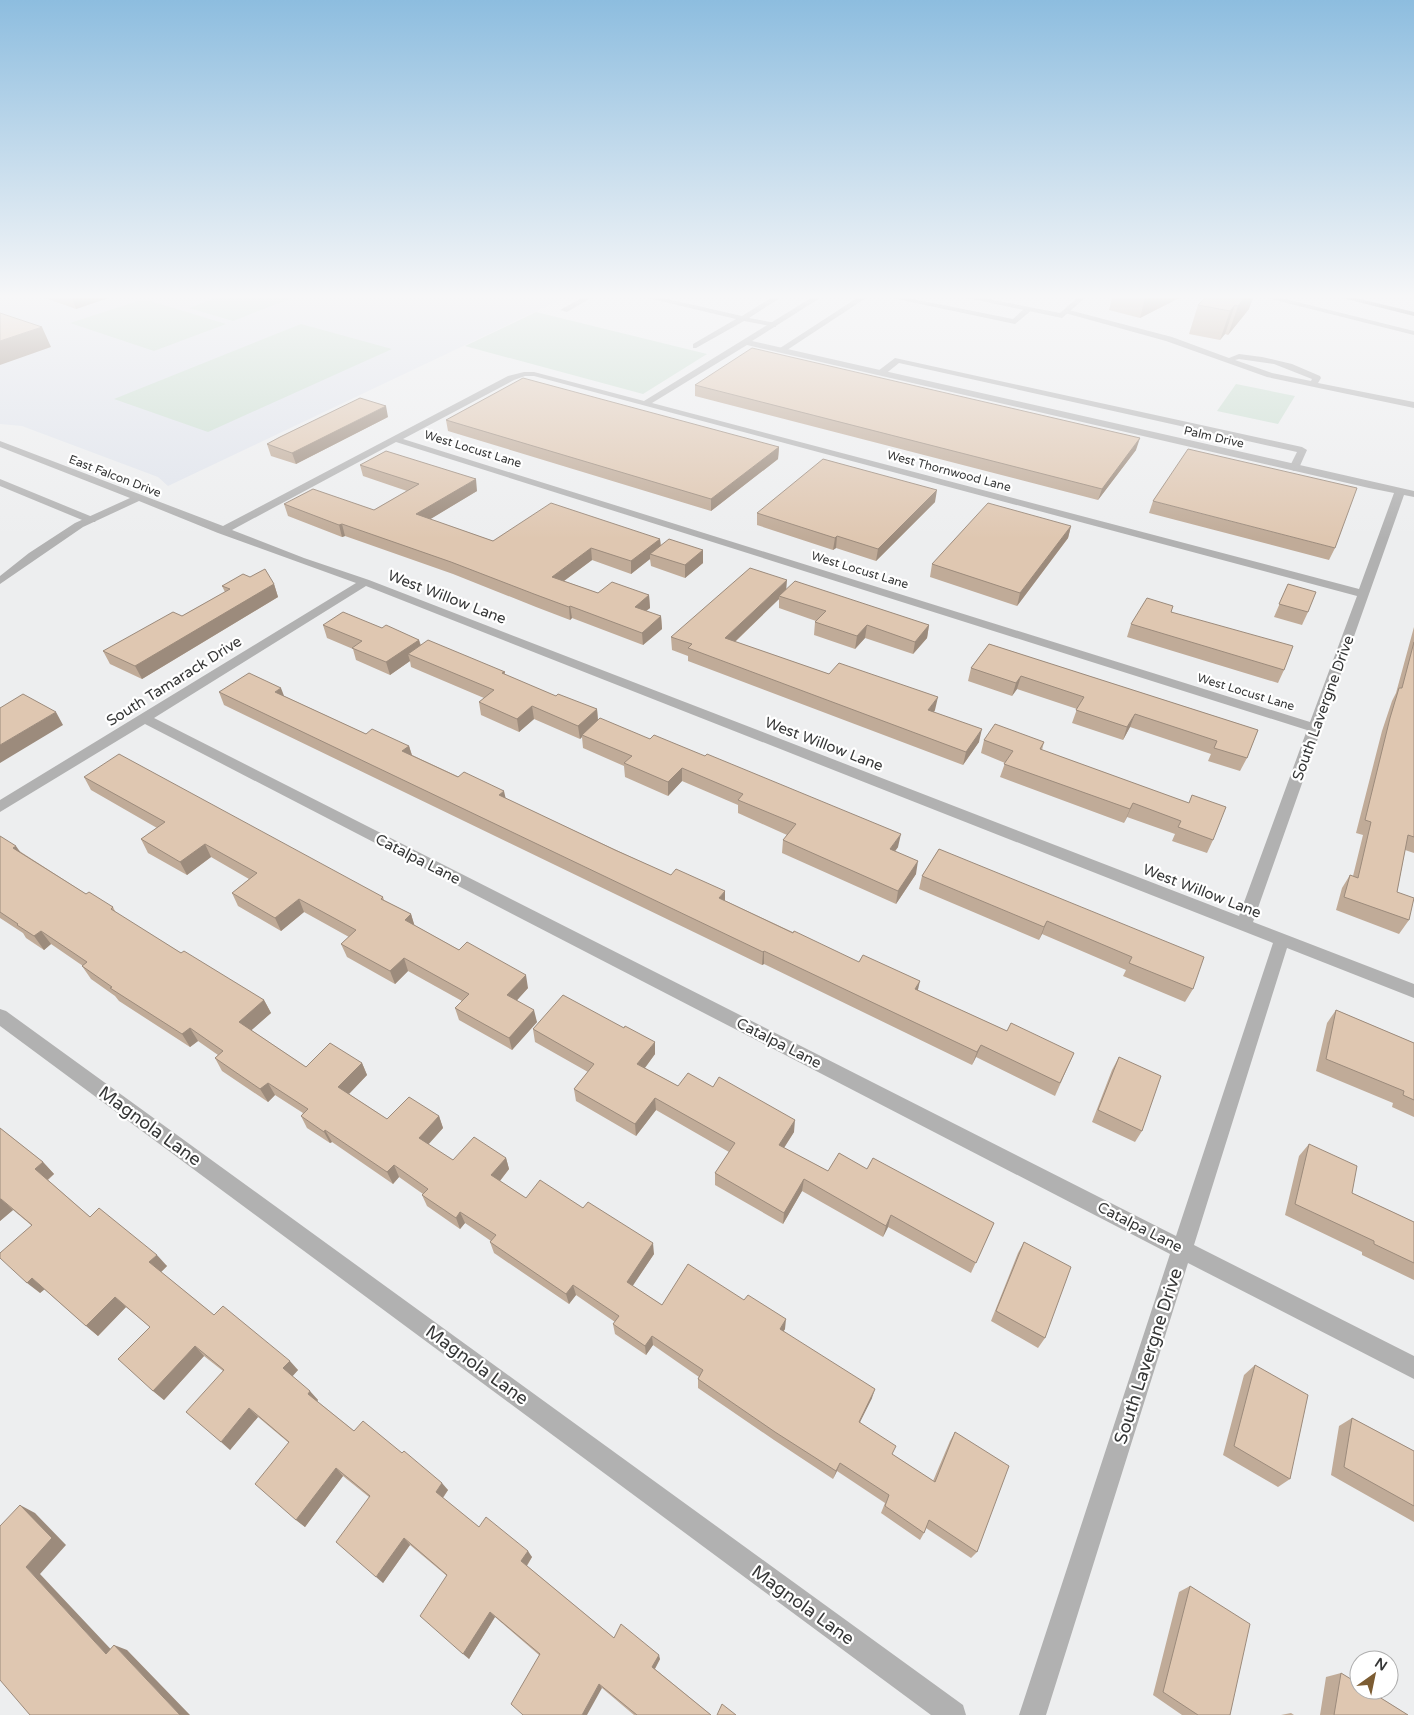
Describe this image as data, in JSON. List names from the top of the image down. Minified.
{"streets":{"street":["Palm Drive","West Locust Lane","West Thornwood Lane","East Falcon Drive","West Willow Lane","South Tamarack Drive","South Lavergne Drive","Catalpa Lane","Magnola Lane"]},"crossings":[["Palm Drive","South Lavergne Drive"],["West Locust Lane","West Thornwood Lane"],["West Locust Lane","South Lavergne Drive"],["West Thornwood Lane","South Lavergne Drive"],["East Falcon Drive","West Willow Lane"],["West Willow Lane","South Tamarack Drive"],["West Willow Lane","South Lavergne Drive"],["South Tamarack Drive","Catalpa Lane"],["South Lavergne Drive","Catalpa Lane"]],"north":"top right"}
